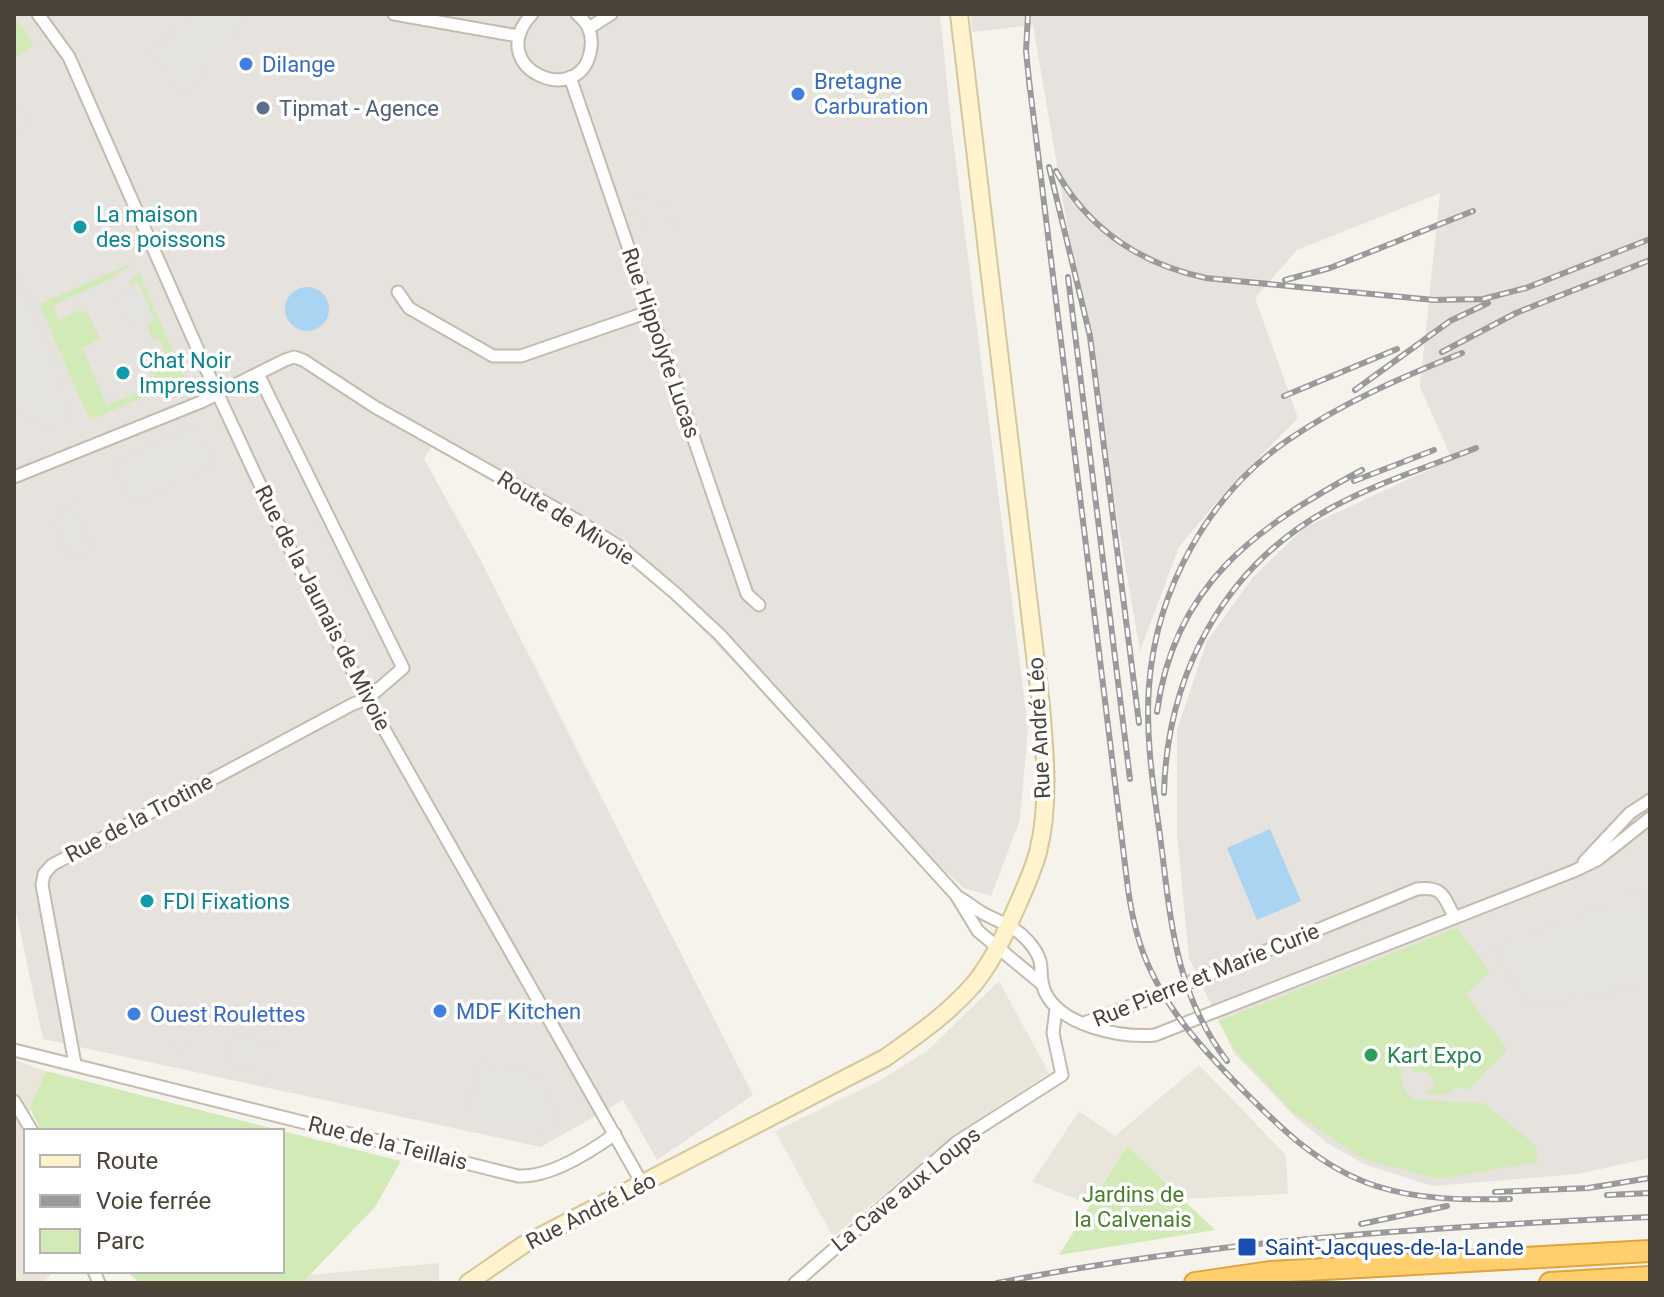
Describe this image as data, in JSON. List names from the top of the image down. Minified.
{"streets":{"street":["Rue Hippolyte Lucas","Route de Mivoie","Rue de la Jaunais de Mivoie","Rue André Léo","Rue de la Trotine","Rue Pierre et Marie Curie","Rue de la Teillais","La Cave aux Loups"]},"crossings":[["Route de Mivoie","Rue de la Jaunais de Mivoie"],["Route de Mivoie","Rue André Léo"],["Route de Mivoie","Rue de la Trotine"],["Rue de la Jaunais de Mivoie","Rue André Léo"],["Rue de la Jaunais de Mivoie","Rue de la Trotine"],["Rue de la Jaunais de Mivoie","Rue de la Teillais"],["Rue de la Trotine","Rue de la Teillais"]],"parks":["Jardins de la Calvenais"],"places":{"other":["Dilange","Bretagne Carburation","Tipmat - Agence","La maison des poissons","Chat Noir Impressions","FDI Fixations","MDF Kitchen","Ouest Roulettes","Kart Expo"],"transit":["Saint-Jacques-de-la-Lande"]},"legend":["Route","Voie ferrée","Parc"]}
